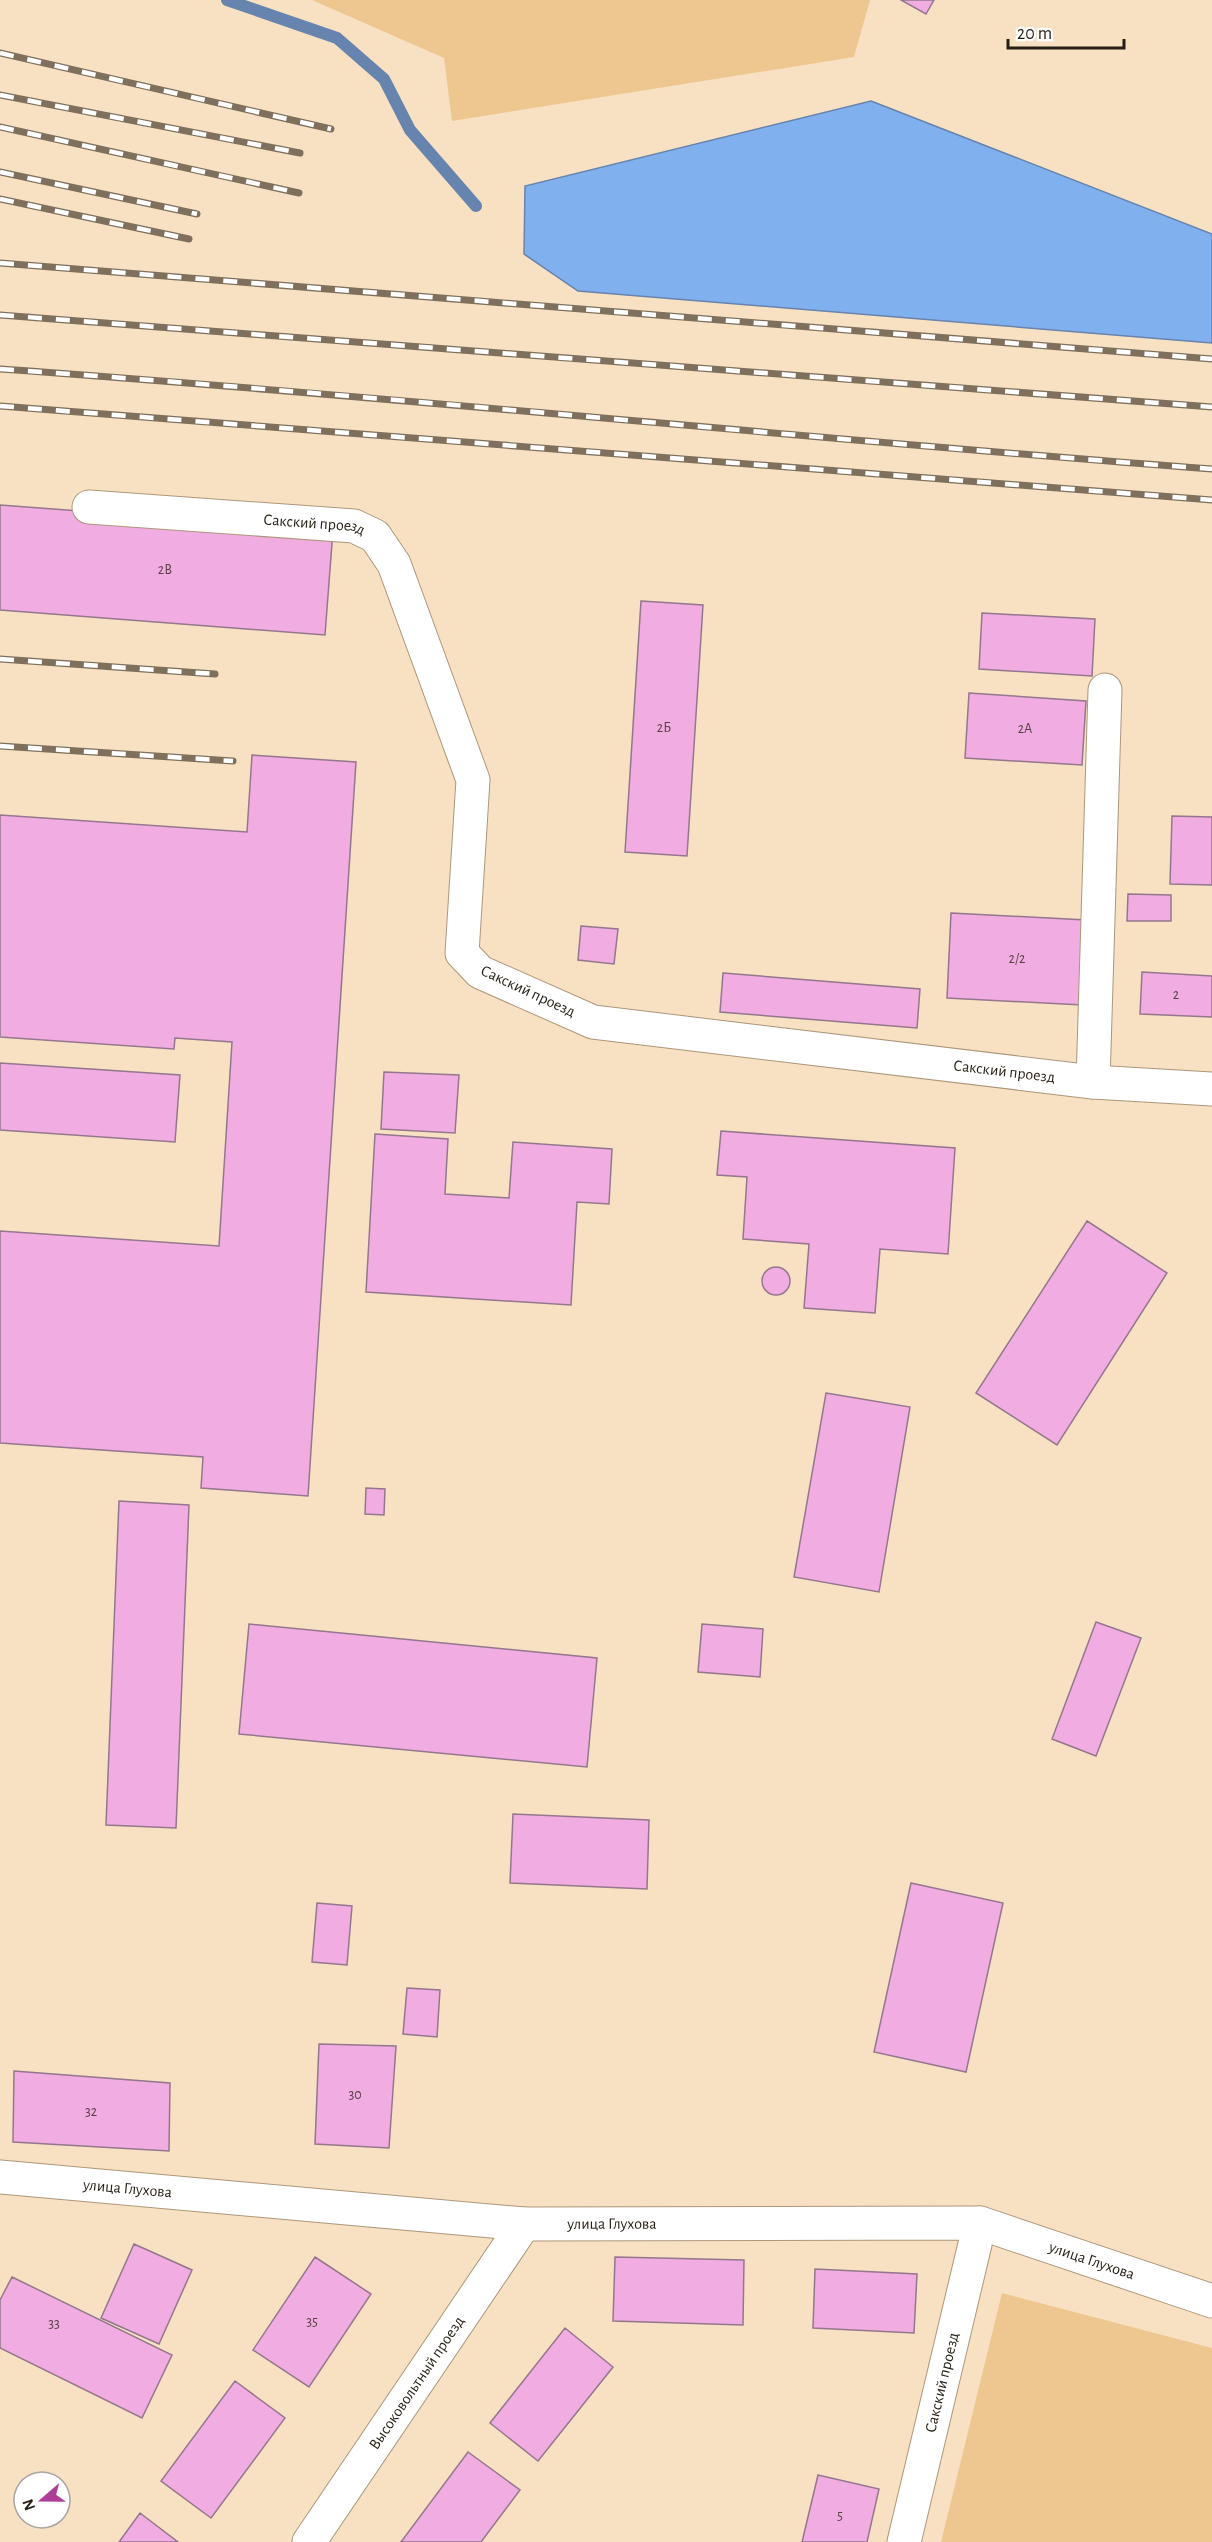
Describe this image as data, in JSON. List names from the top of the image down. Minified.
{"streets":{"street":["Сакский проезд","улица Глухова","Высоковольтный проезд"]},"crossings":[["Сакский проезд","улица Глухова"],["улица Глухова","Высоковольтный проезд"]],"house_numbers":["2В","2Б","2А","2/2","2","30","32","35","33","5"],"scale_bar":"20 m","north":"left"}
